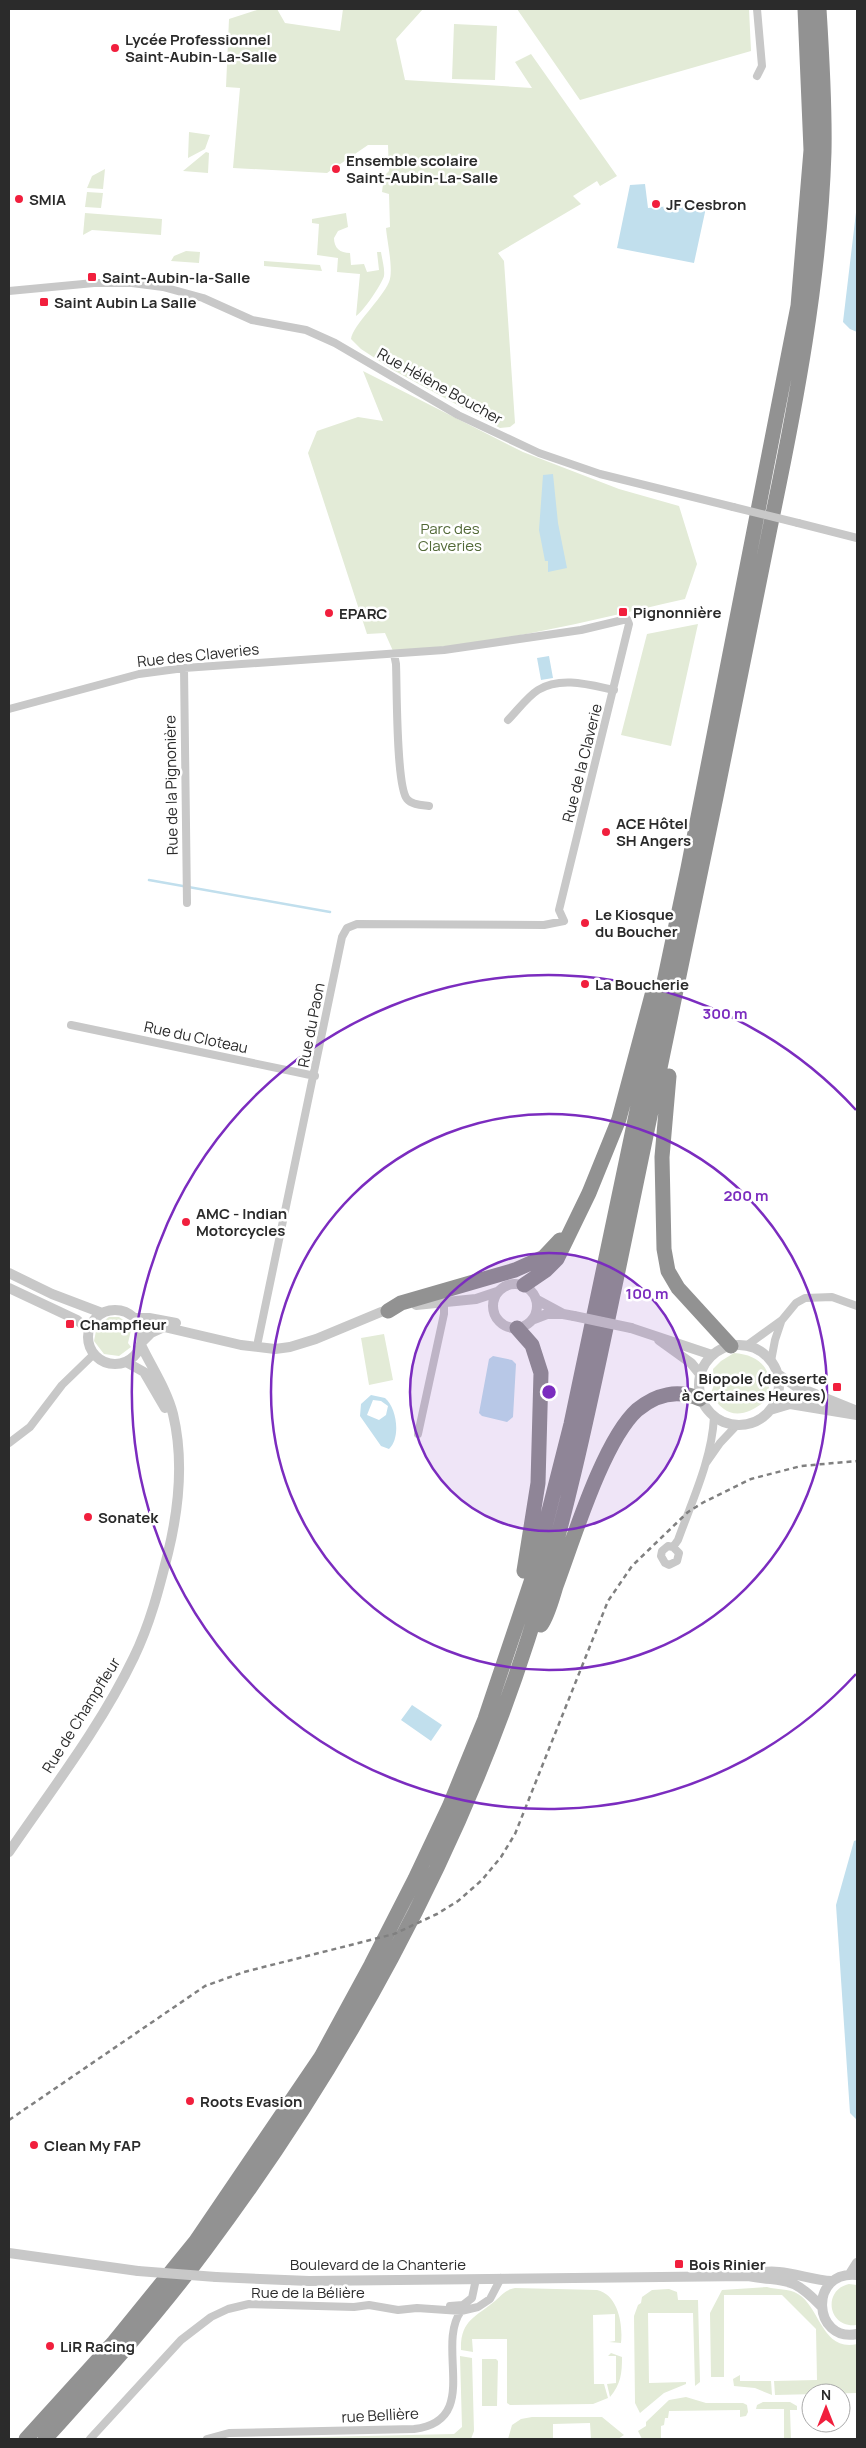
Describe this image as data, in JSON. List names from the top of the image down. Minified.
{"streets":{"street":["Rue Hélène Boucher","Rue des Claveries","Rue de la Claverie","Rue de la Pignonière","Rue du Paon","Rue du Cloteau","Rue de Champfleur","Boulevard de la Chanterie","Rue de la Bélière","rue Bellière"]},"crossings":[["Rue des Claveries","Rue de la Claverie"],["Rue des Claveries","Rue de la Pignonière"],["Rue de la Claverie","Rue du Paon"],["Rue du Paon","Rue du Cloteau"],["Boulevard de la Chanterie","Rue de la Bélière"],["Rue de la Bélière","rue Bellière"]],"parks":["Parc des Claveries"],"places":{"other":["Lycée Professionnel Saint-Aubin-La-Salle","Ensemble scolaire Saint-Aubin-La-Salle","SMIA","JF Cesbron","EPARC","ACE Hôtel SH Angers","Le Kiosque du Boucher","La Boucherie","AMC - Indian Motorcycles","Sonatek","Roots Evasion","Clean My FAP","LiR Racing"],"transit":["Saint-Aubin-la-Salle","Saint Aubin La Salle","Pignonnière","Champfleur","Biopole (desserte à Certaines Heures)","Bois Rinier"]},"north":"top","rings":["300 m","200 m","100 m"]}
